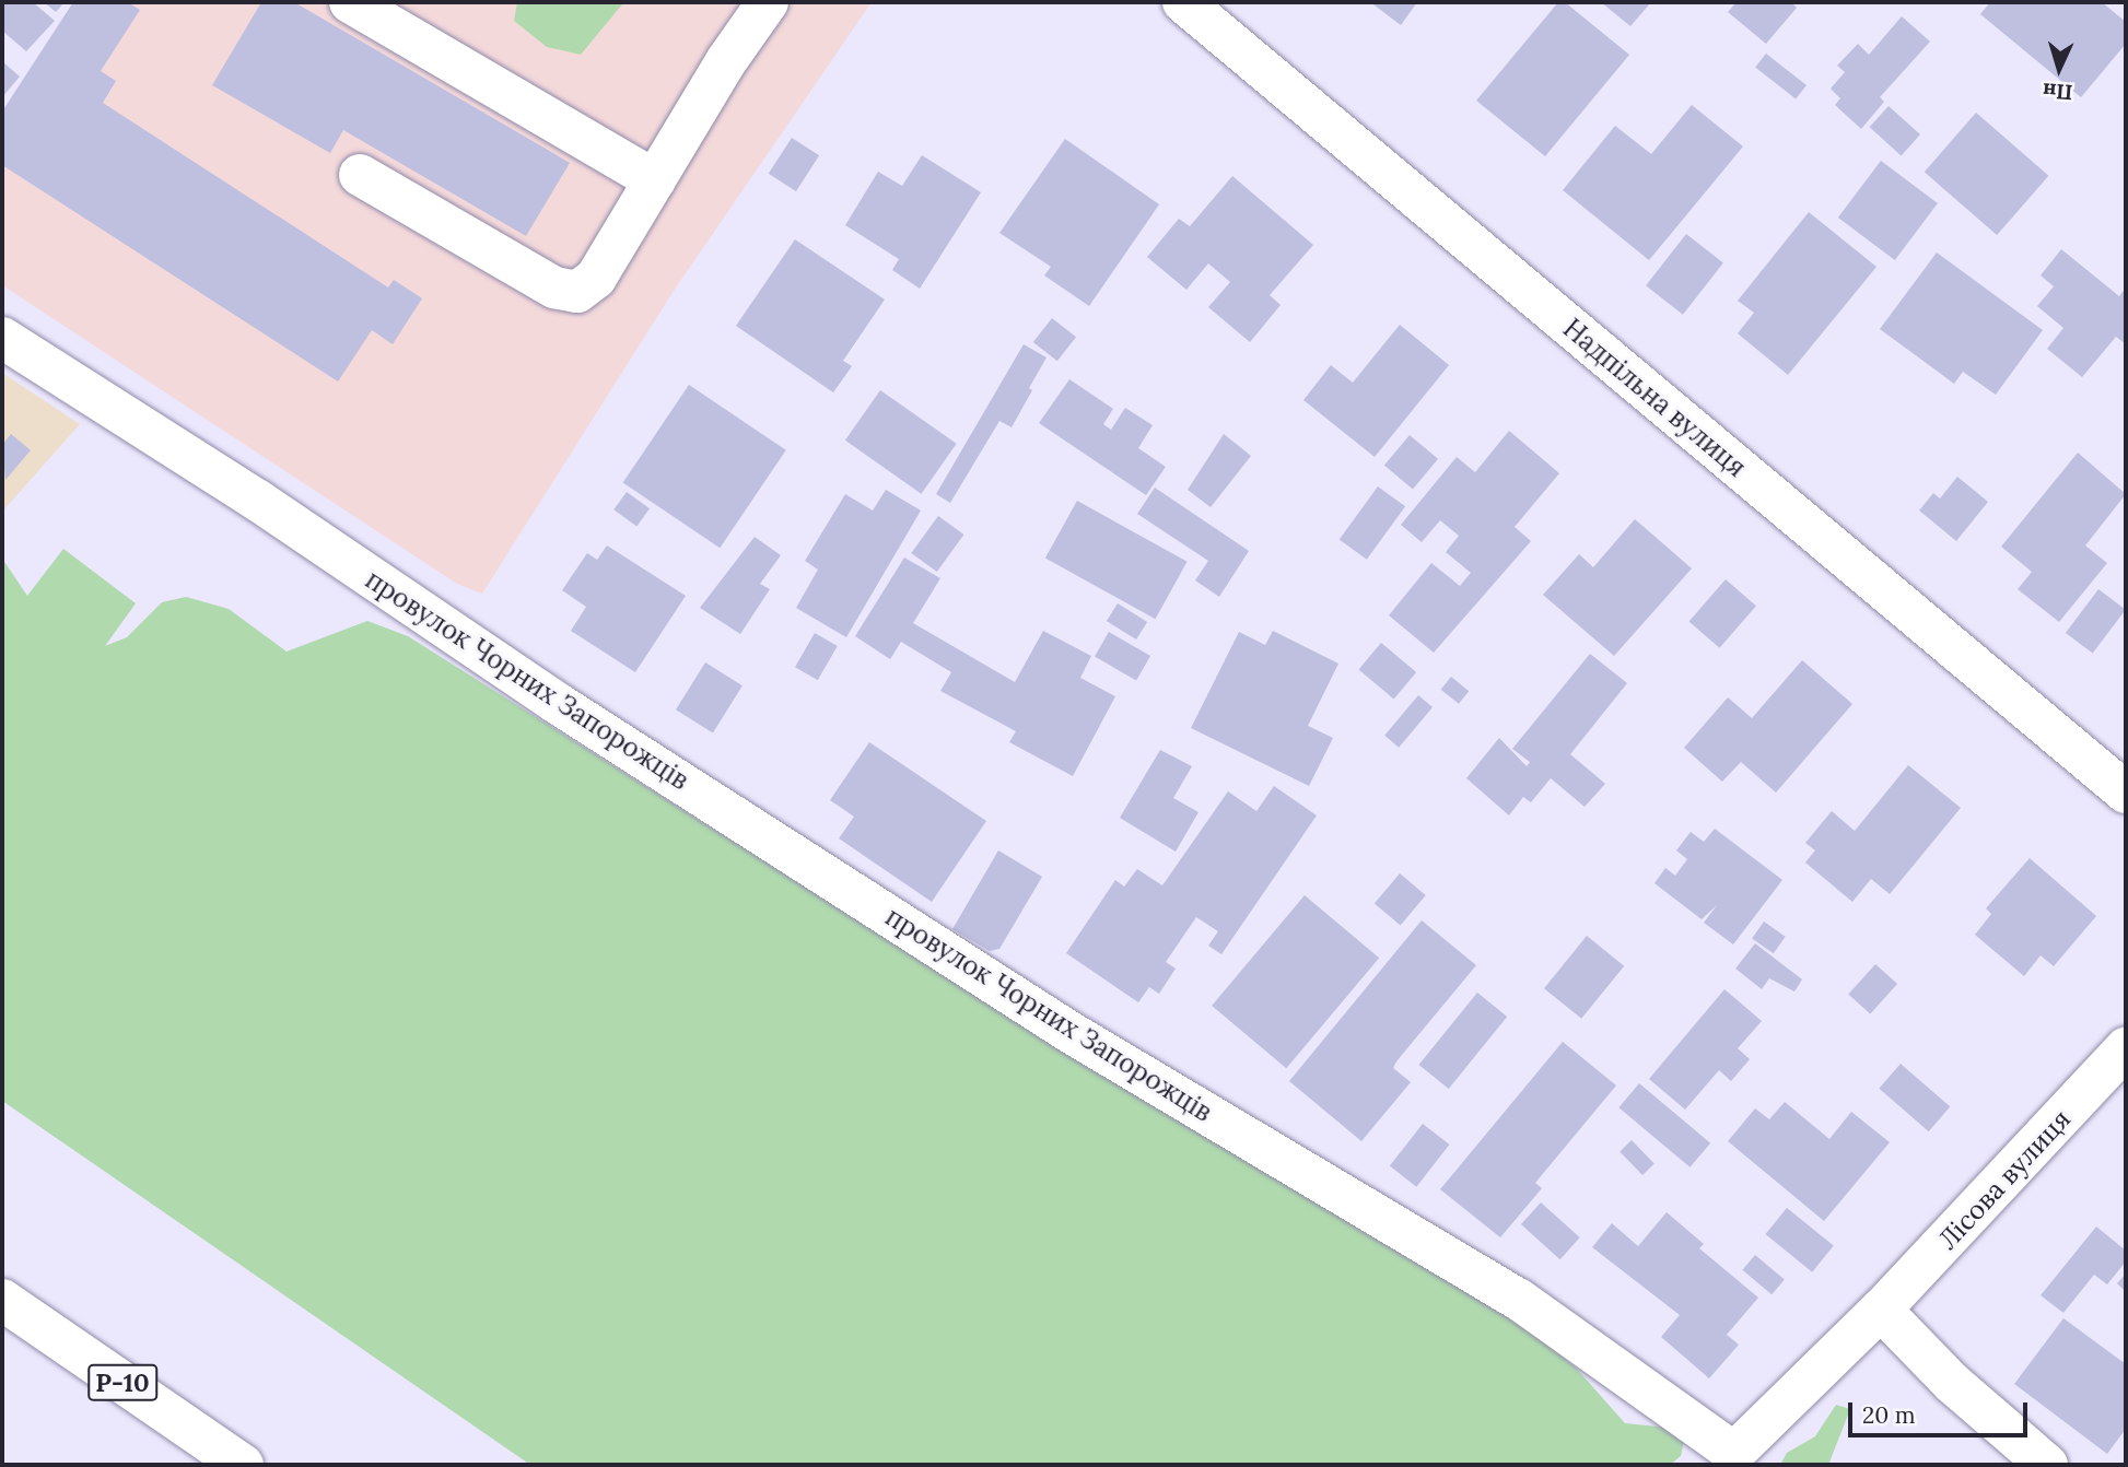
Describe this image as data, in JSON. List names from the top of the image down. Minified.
{"streets":{"street":["Надпільна вулиця","провулок Чорних Запорожців","Лісова вулиця","Р-10"]},"crossings":[["провулок Чорних Запорожців","Лісова вулиця"]],"scale_bar":"20 m","north":"bottom"}
